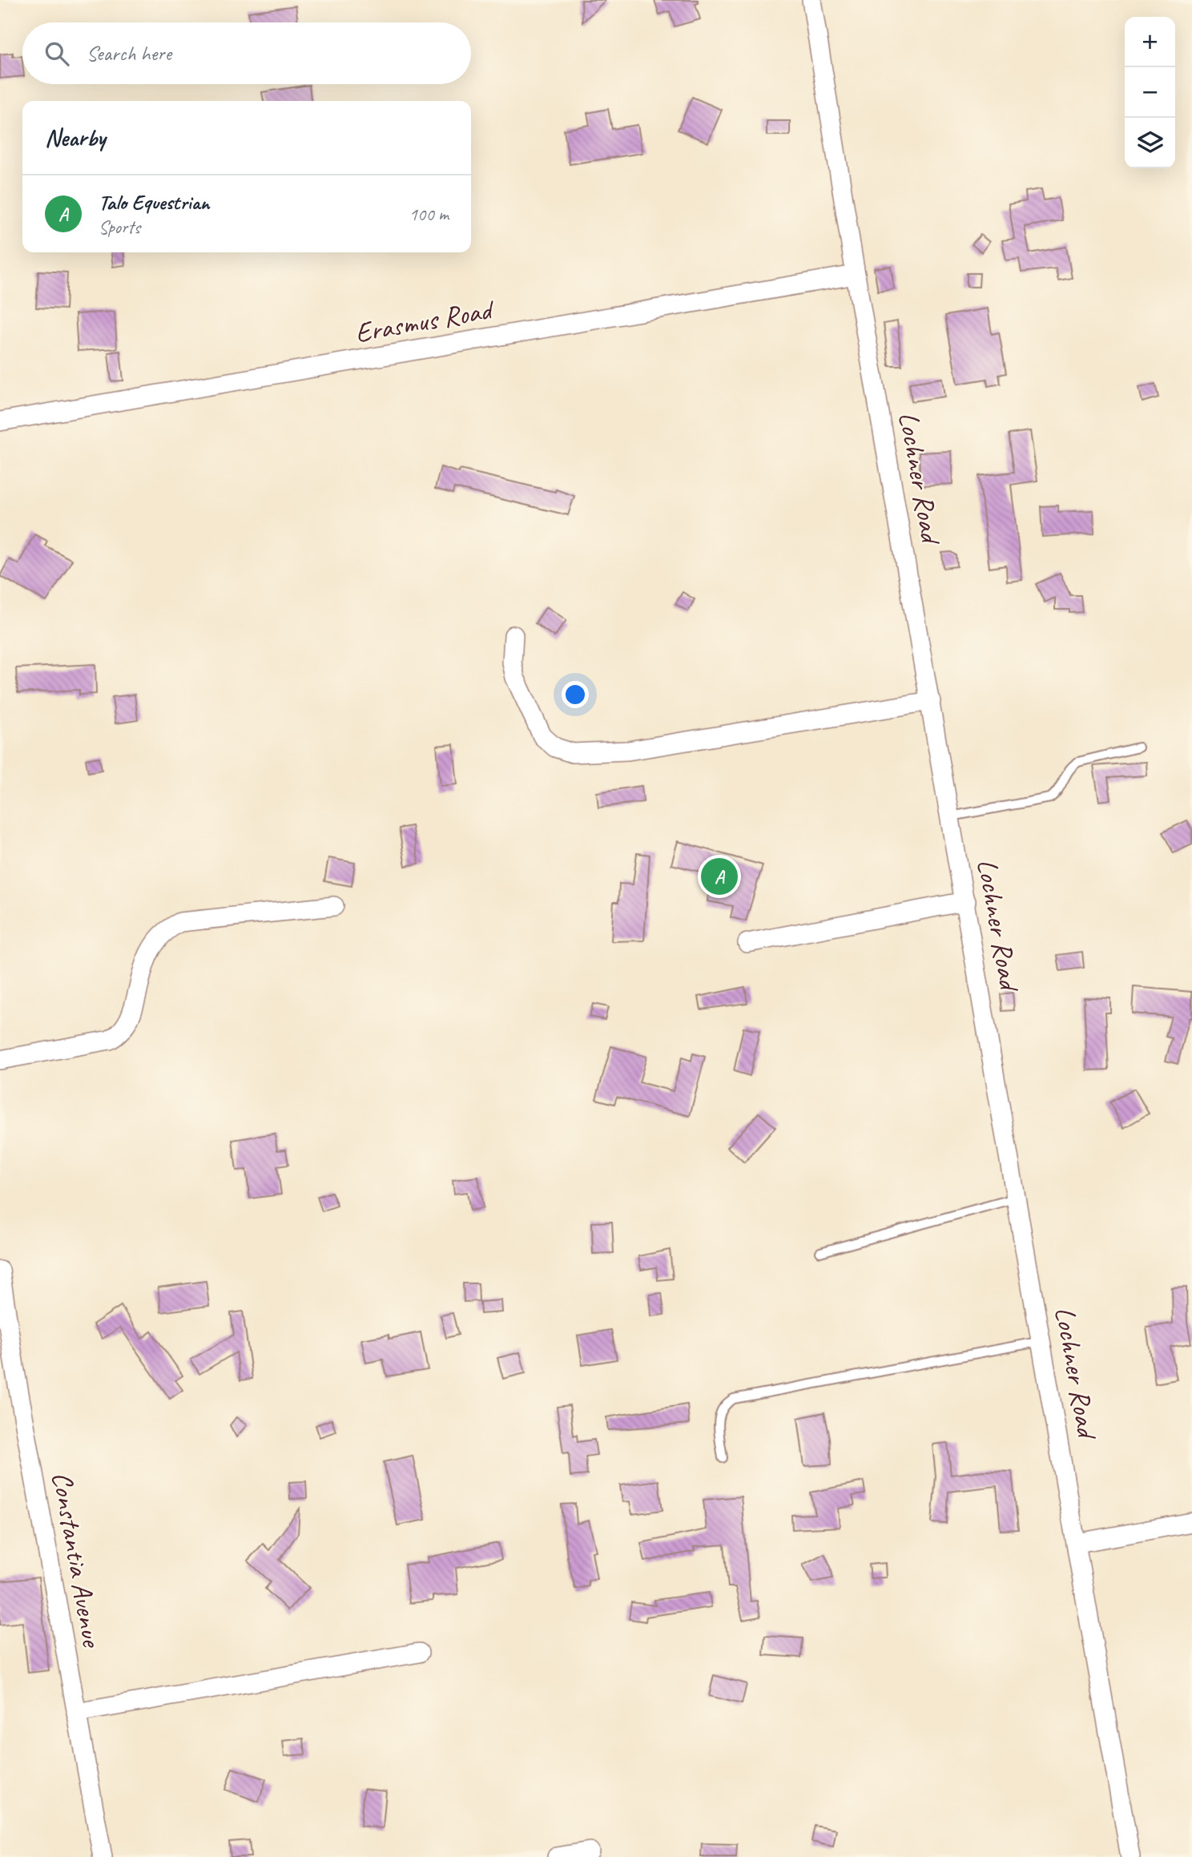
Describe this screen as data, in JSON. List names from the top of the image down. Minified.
{"streets":{"street":["Erasmus Road","Lochner Road","Constantia Avenue"]},"crossings":[["Erasmus Road","Lochner Road"]],"page":{"map_buttons":["+","−"],"search":"Search here","heading":"Nearby","list":[{"mark":"A","name":"Talo Equestrian","note":"Sports","value":"100 m"}],"pins":"A"}}
